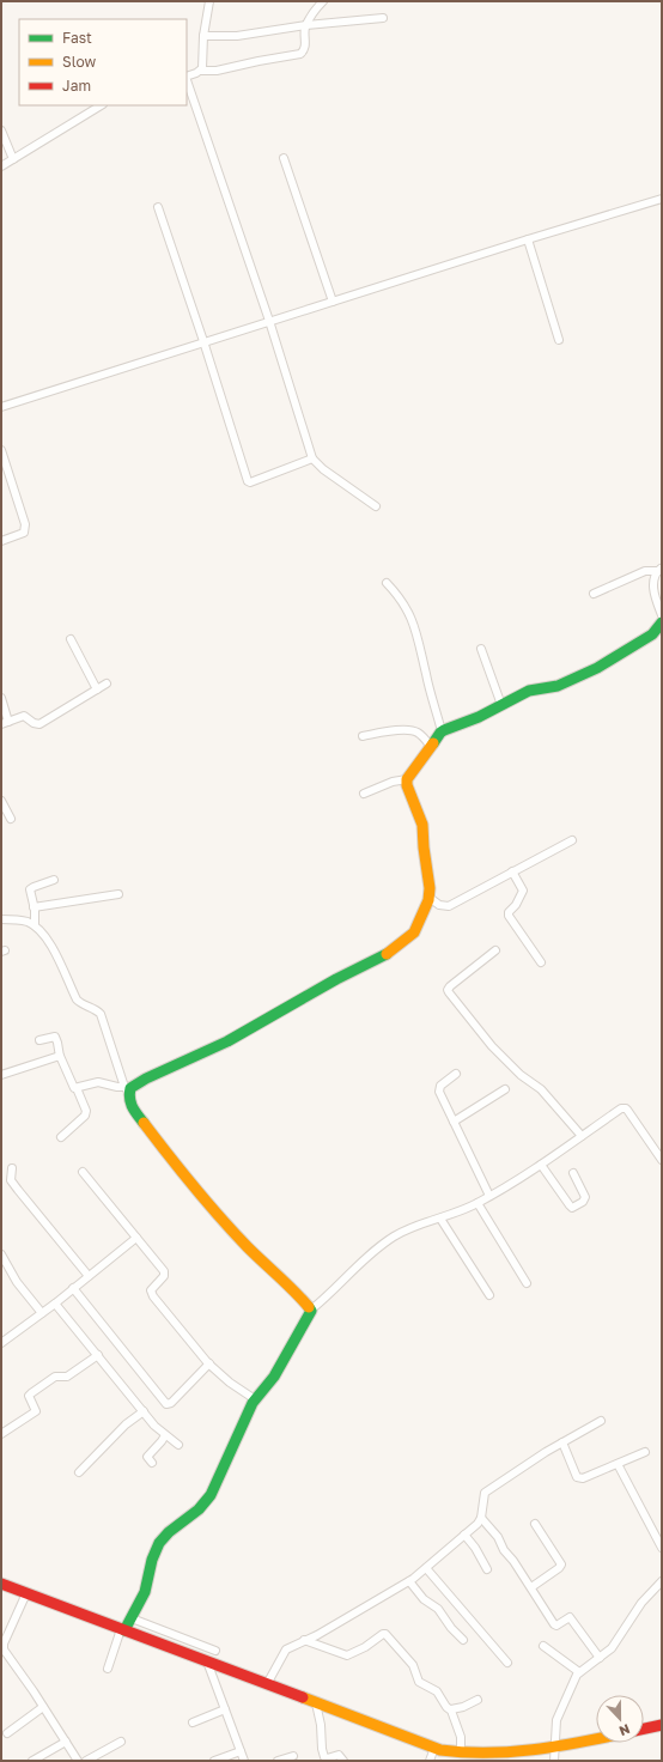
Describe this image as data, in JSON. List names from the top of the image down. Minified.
{"legend":["Fast","Slow","Jam"],"north":"bottom"}
